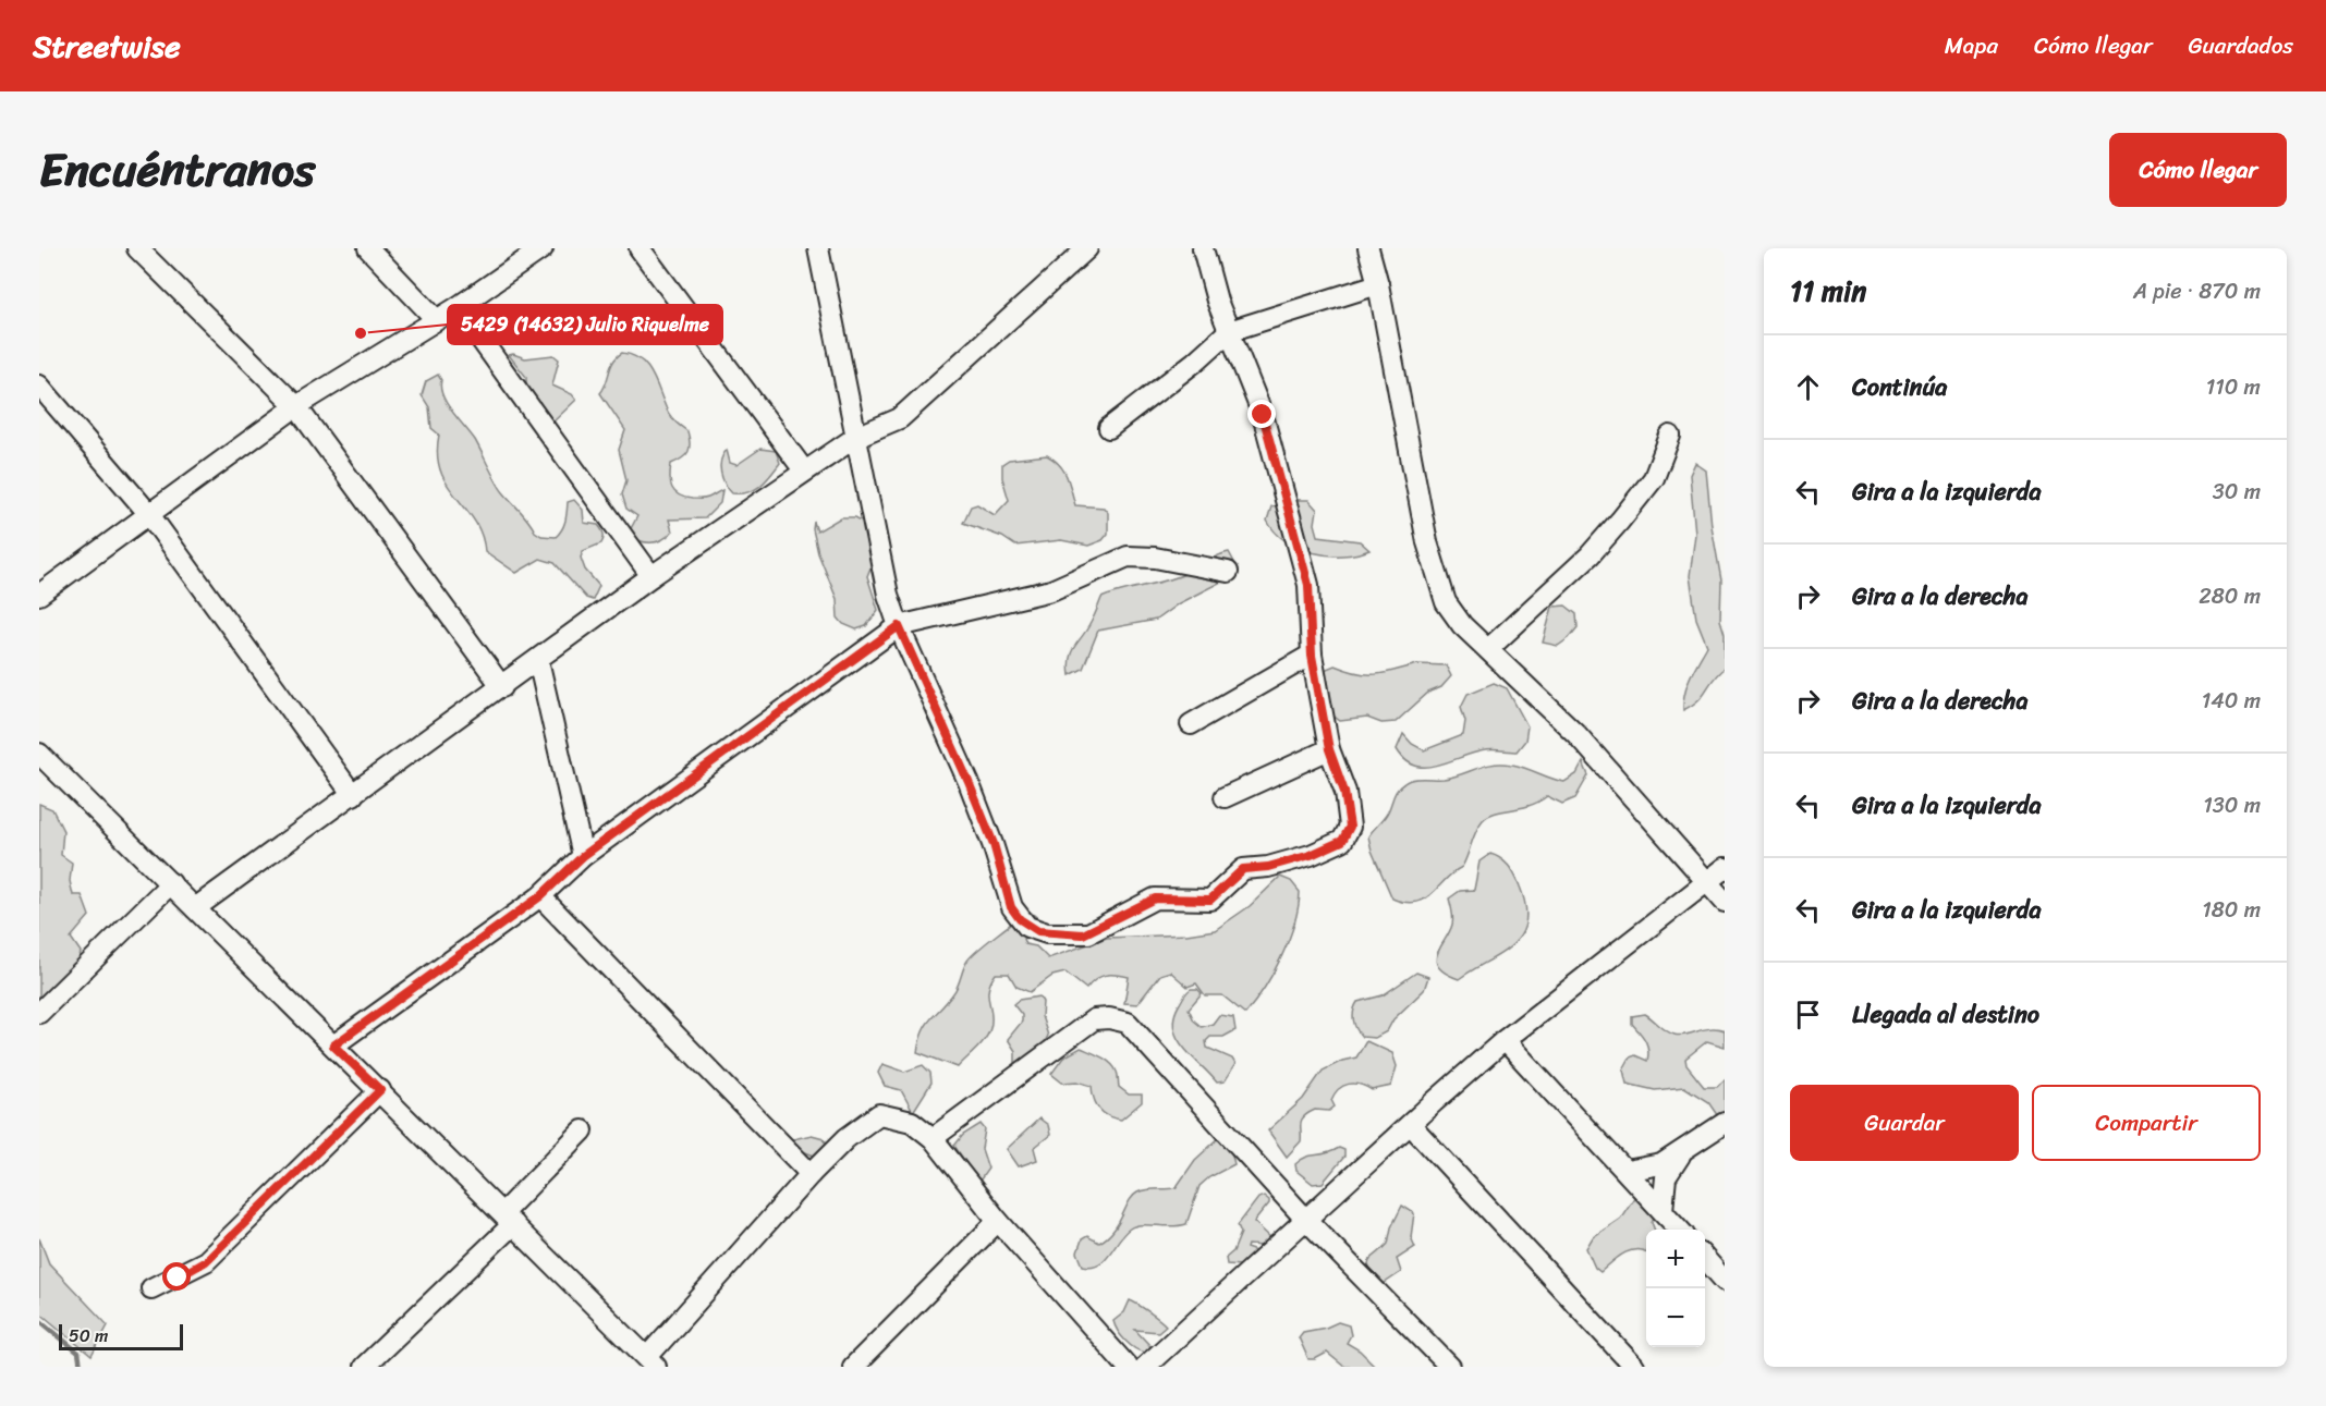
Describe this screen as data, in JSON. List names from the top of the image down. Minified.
{"places":["5429 (14632) Julio Riquelme"],"scale_bar":"50 m","page":{"header":"Streetwise","nav":["Mapa","Cómo llegar","Guardados"],"title":"Encuéntranos","buttons":["Cómo llegar",["Guardar","Compartir"]],"heading":["11 min","A pie · 870 m"],"list":[["Continúa","110 m"],["Gira a la izquierda","30 m"],["Gira a la derecha","280 m"],["Gira a la derecha","140 m"],["Gira a la izquierda","130 m"],["Gira a la izquierda","180 m"],"Llegada al destino"],"map_buttons":["+","−"],"scale":"50 m"}}
